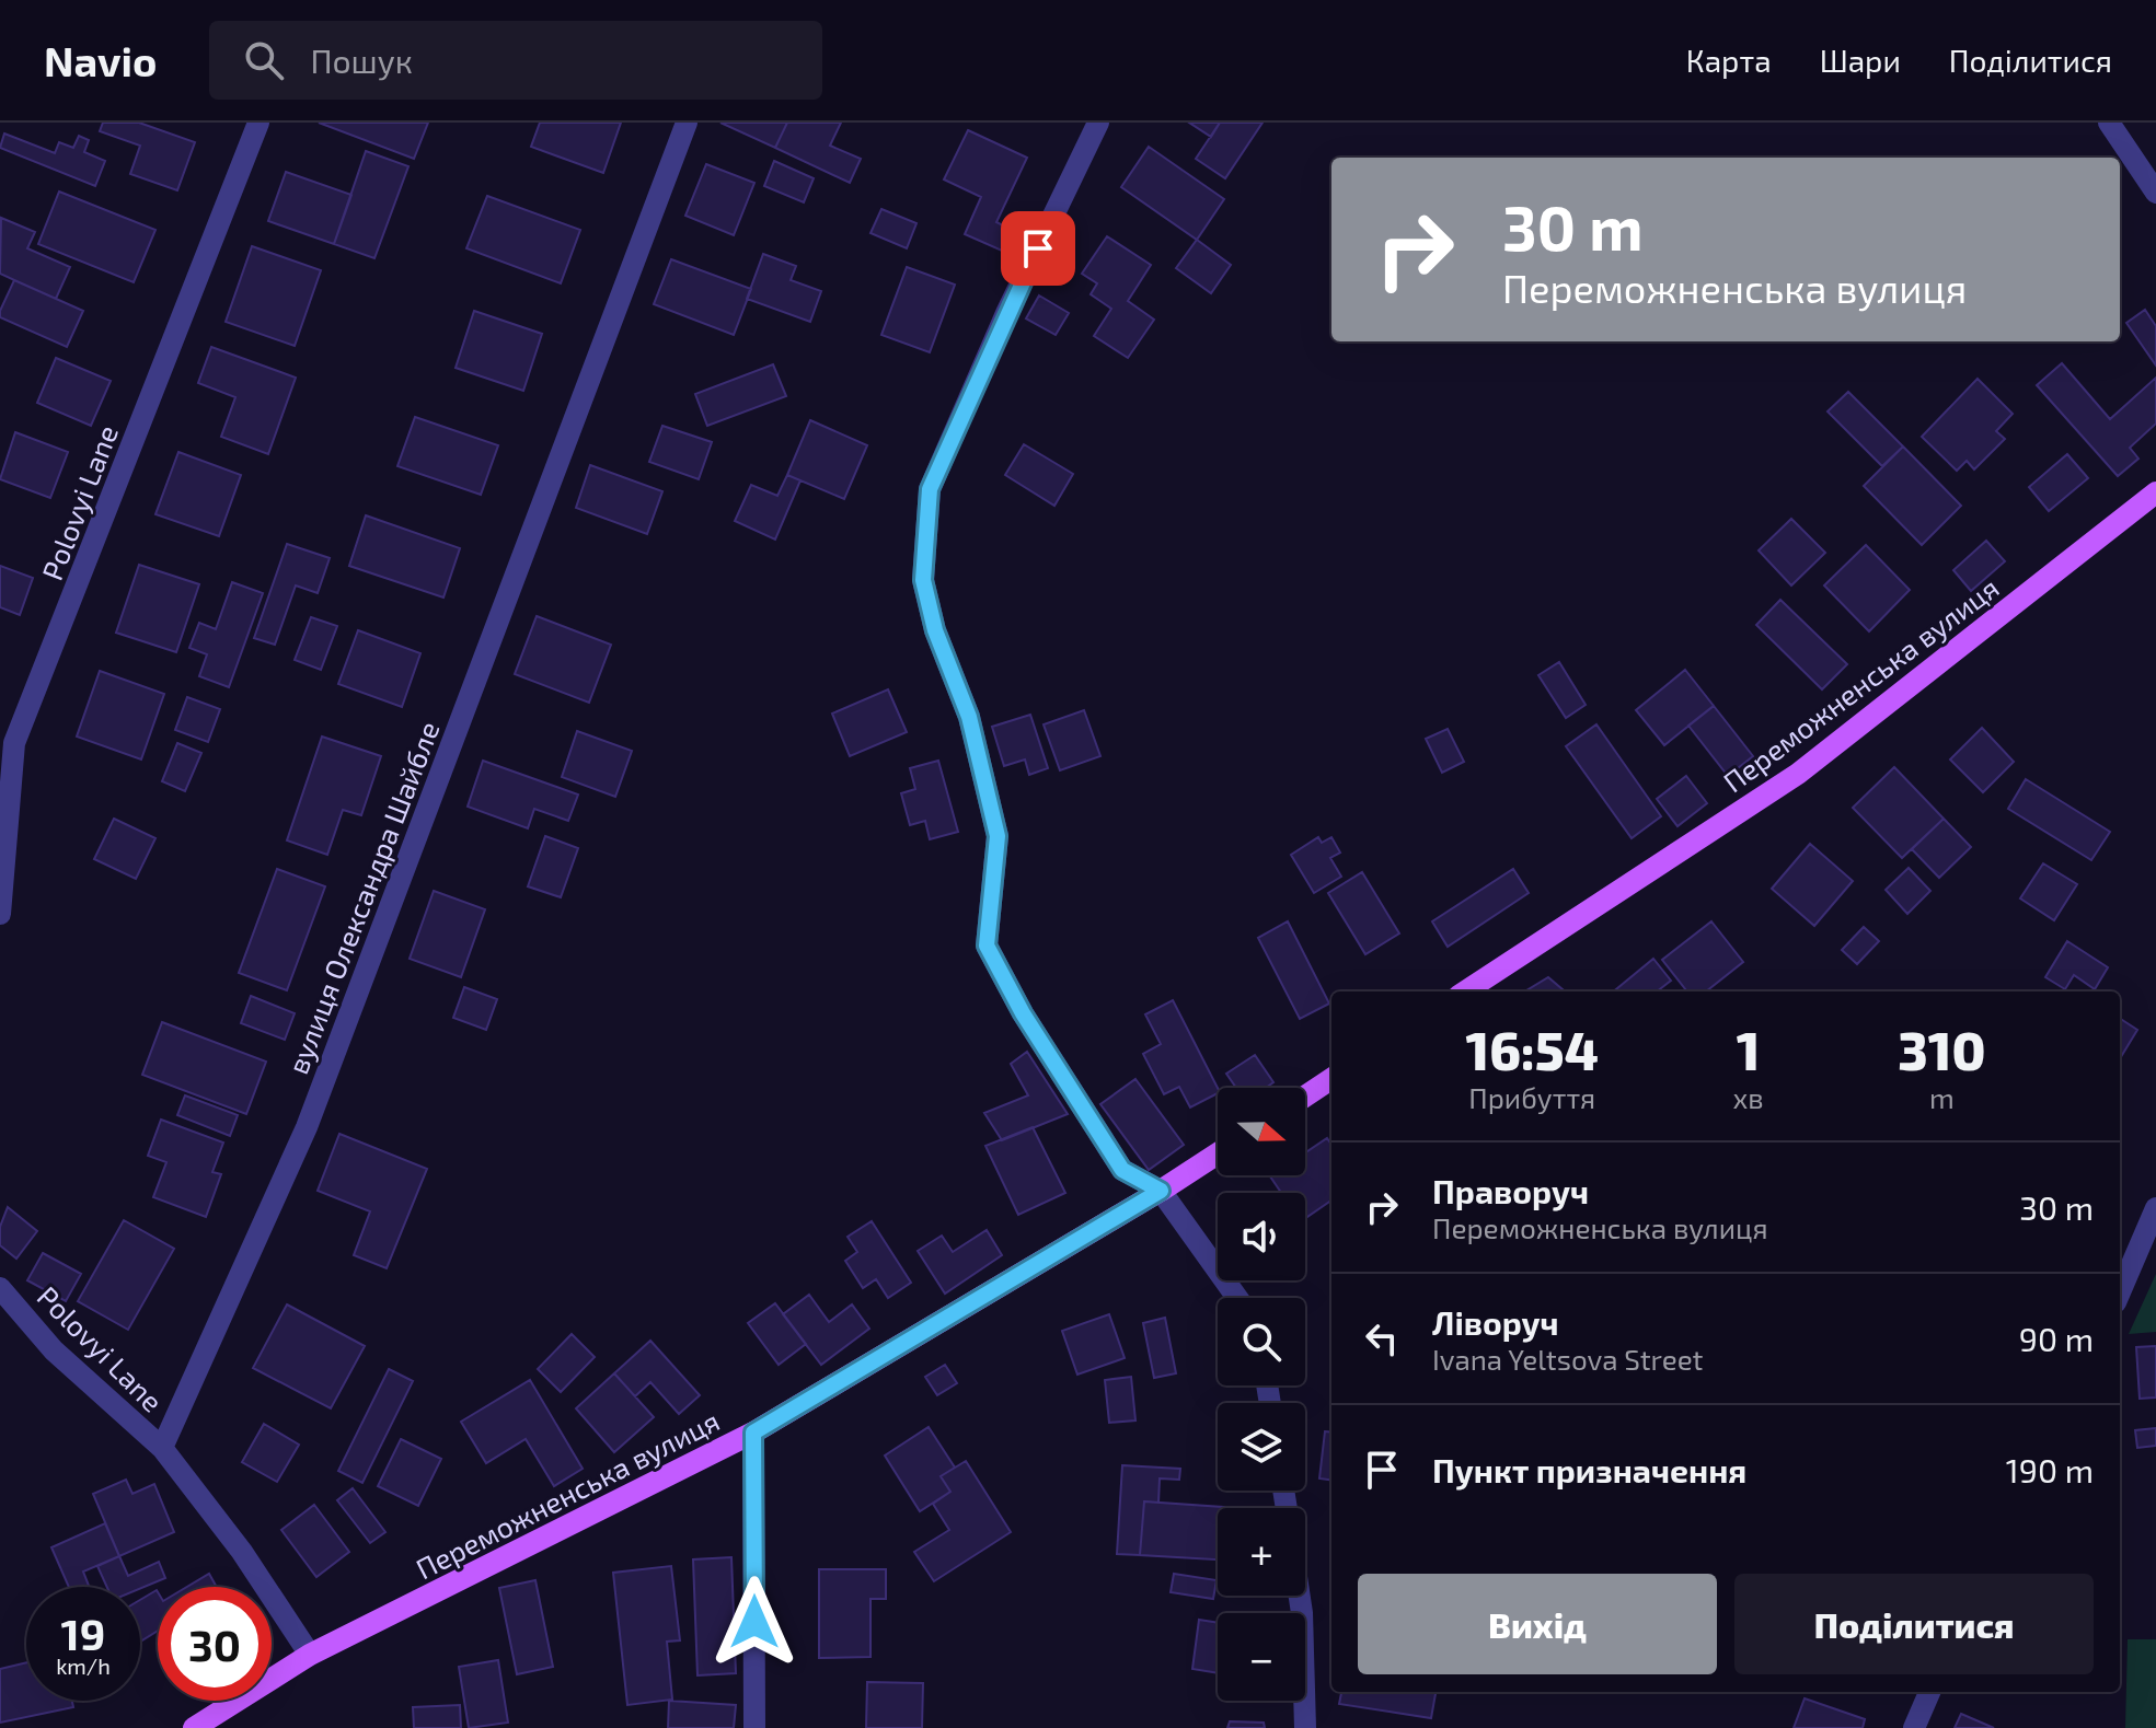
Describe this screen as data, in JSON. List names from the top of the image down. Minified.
{"streets":{"main road":["Переможненська вулиця"],"street":["Polovyi Lane","вулиця Олександра Шайбле"]},"crossings":[["Polovyi Lane","вулиця Олександра Шайбле"]],"north":"right","page":{"header":"Navio","search":"Пошук","nav":["Карта","Шари","Поділитися"],"turn":["30 m","Переможненська вулиця"],"eta":["16:54","Прибуття","1","хв","310","m"],"map_buttons":["+","−"],"list":[{"name":"Праворуч","note":"Переможненська вулиця","value":"30 m"},{"name":"Ліворуч","note":"Ivana Yeltsova Street","value":"90 m"},{"name":"Пункт призначення","value":"190 m"}],"buttons":["Вихід","Поділитися"],"speed":"19 km/h","limit":"30"}}
